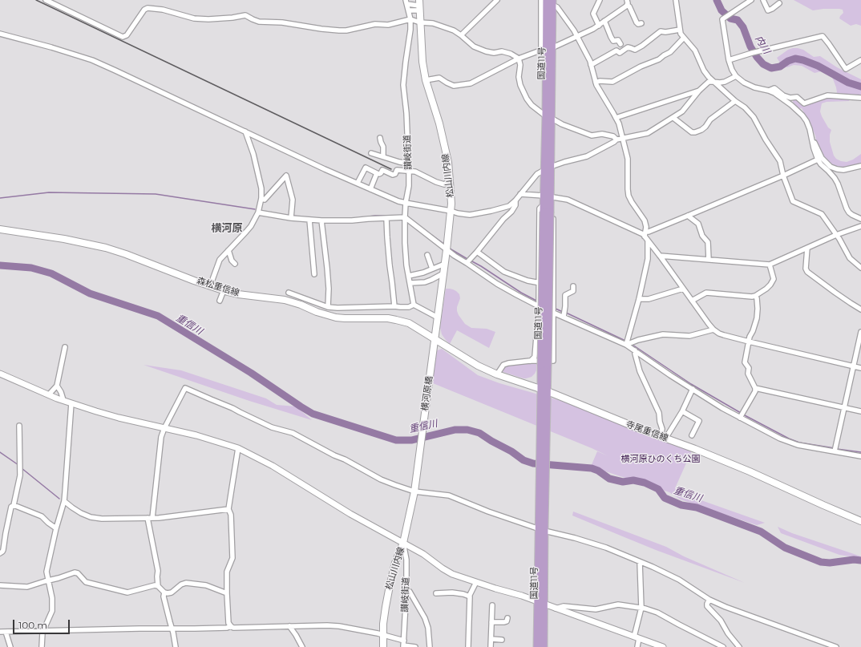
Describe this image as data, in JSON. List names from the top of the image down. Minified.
{"streets":{"highway":["国道11号"],"main road":["松山川内線","森松重信線","横河原橋","寺尾重信線"],"street":["讃岐街道"]},"crossings":[["国道11号","寺尾重信線"],["讃岐街道","松山川内線"],["松山川内線","森松重信線"],["松山川内線","横河原橋"],["松山川内線","寺尾重信線"],["森松重信線","寺尾重信線"]],"districts":["横河原"],"water":["内川","重信川"],"parks":["横河原ひのくち公園"],"scale_bar":"100 m"}
